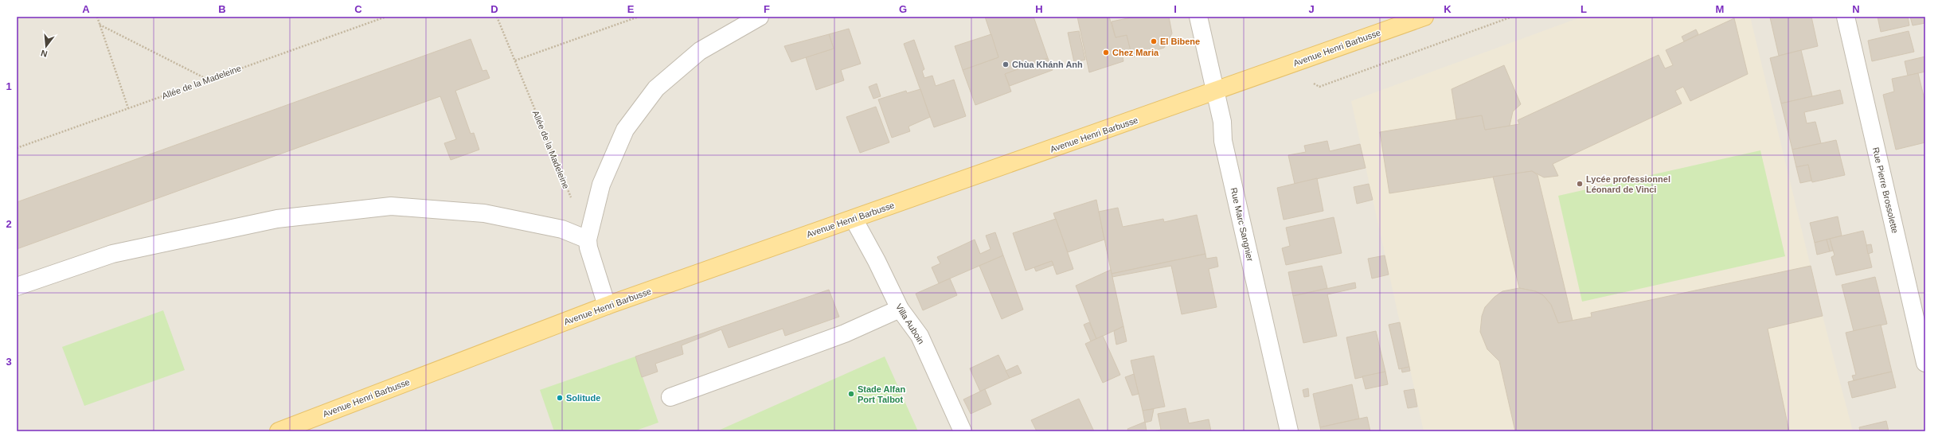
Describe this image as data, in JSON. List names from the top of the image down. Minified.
{"streets":{"main road":["Avenue Henri Barbusse"],"street":["Rue Pierre Brossolette","Rue Marc Sangnier","Villa Auboin"],"path":["Allée de la Madeleine"]},"crossings":[["Avenue Henri Barbusse","Rue Marc Sangnier"],["Avenue Henri Barbusse","Villa Auboin"]],"places":["El Bibene","Chez Maria","Chùa Khánh Anh","Lycée professionnel Léonard de Vinci","Stade Alfan Port Talbot","Solitude"],"north":"bottom","grid":{"columns":["A","B","C","D","E","F","G","H","I","J","K","L","M","N"],"rows":["1","2","3"]}}
